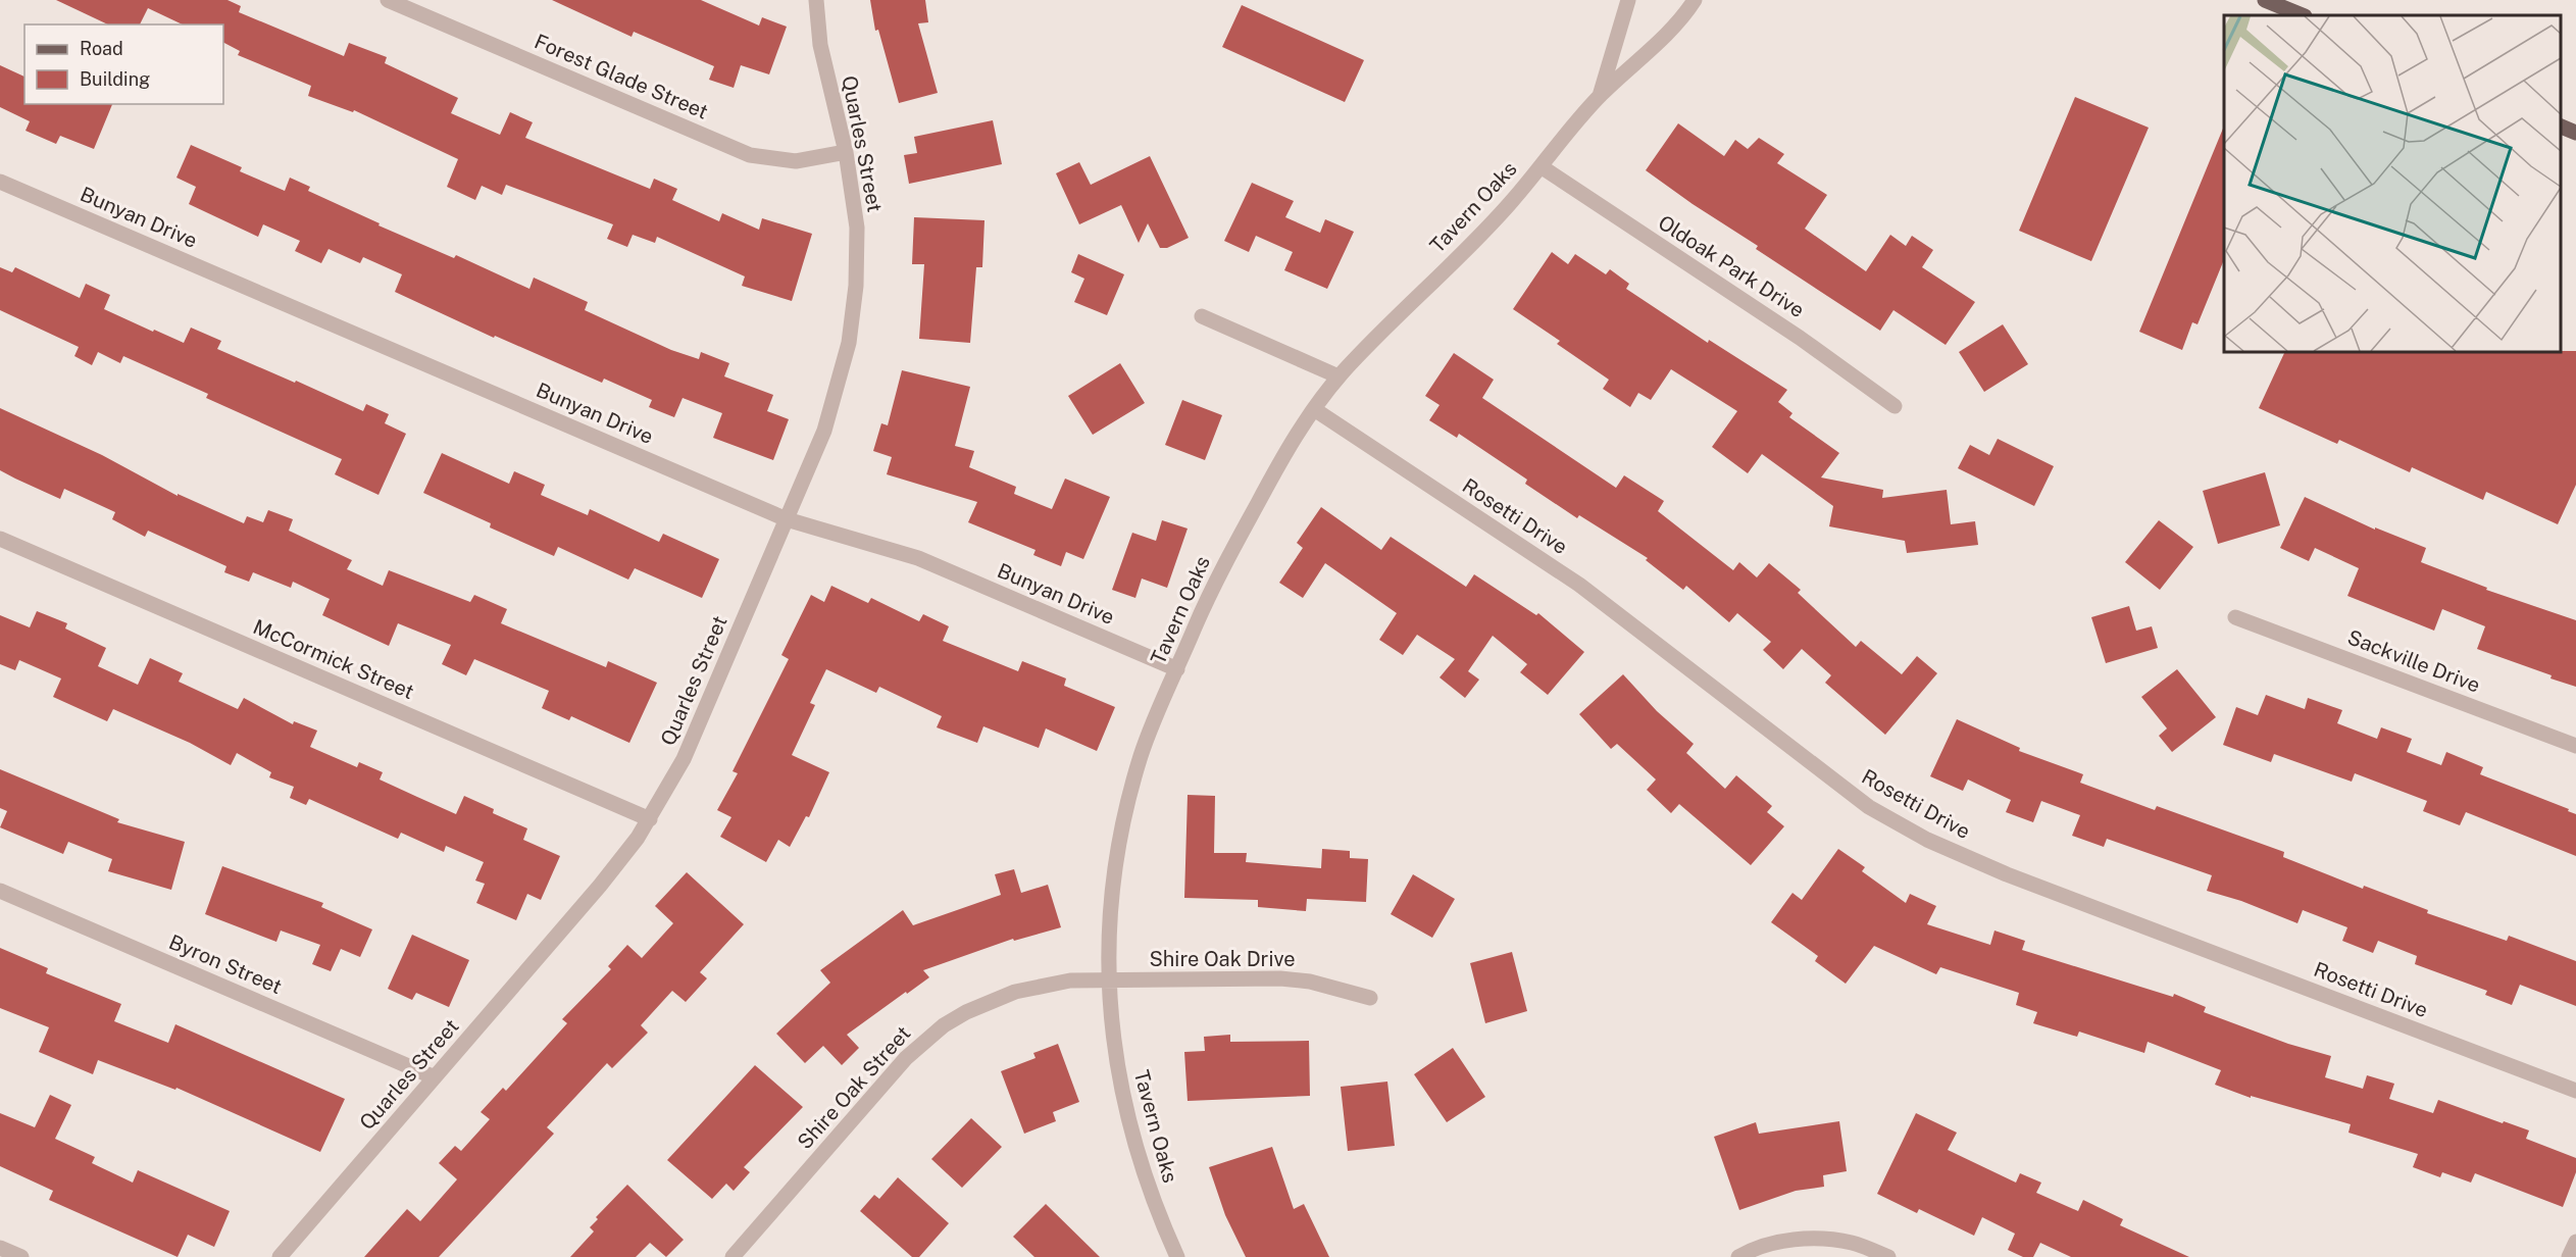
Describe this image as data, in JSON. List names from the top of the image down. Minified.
{"streets":{"street":["Forest Glade Street","Quarles Street","Tavern Oaks","Bunyan Drive","Oldoak Park Drive","Rosetti Drive","McCormick Street","Sackville Drive","Shire Oak Drive","Byron Street","Shire Oak Street"]},"crossings":[["Forest Glade Street","Quarles Street"],["Quarles Street","Bunyan Drive"],["Quarles Street","McCormick Street"],["Quarles Street","Byron Street"],["Tavern Oaks","Bunyan Drive"],["Tavern Oaks","Oldoak Park Drive"],["Tavern Oaks","Rosetti Drive"],["Tavern Oaks","Shire Oak Drive"],["Tavern Oaks","Shire Oak Street"],["Shire Oak Drive","Shire Oak Street"]],"legend":["Road","Building"]}
